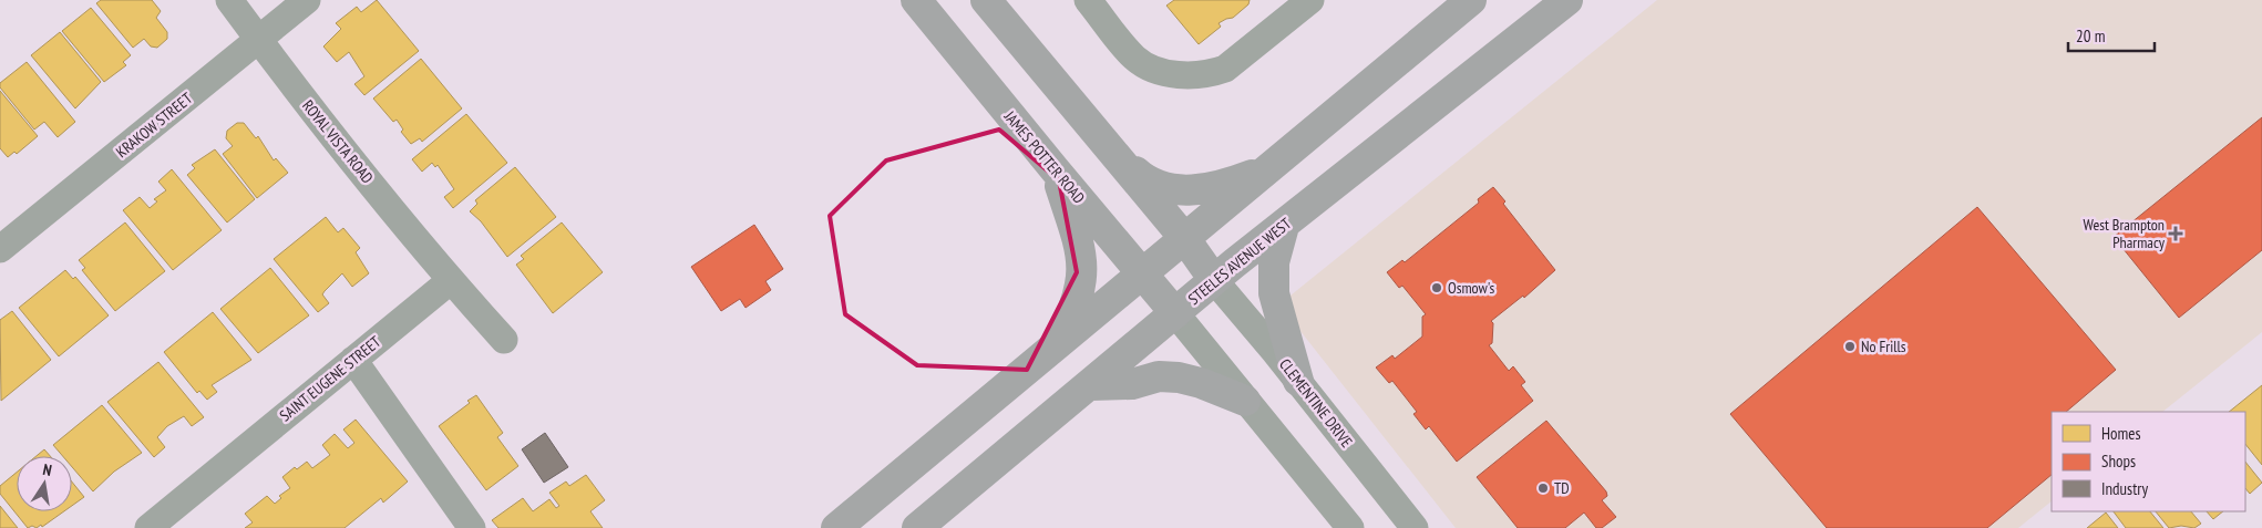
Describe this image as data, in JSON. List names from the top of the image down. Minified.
{"streets":{"main road":["JAMES POTTER ROAD","STEELES AVENUE WEST"],"street":["KRAKOW STREET","ROYAL VISTA ROAD","SAINT EUGENE STREET","CLEMENTINE DRIVE"]},"crossings":[["KRAKOW STREET","ROYAL VISTA ROAD"],["ROYAL VISTA ROAD","SAINT EUGENE STREET"],["JAMES POTTER ROAD","STEELES AVENUE WEST"],["STEELES AVENUE WEST","CLEMENTINE DRIVE"]],"places":{"health":["West Brampton Pharmacy"],"other":["Osmow's","No Frills","TD"]},"legend":["Homes","Shops","Industry"],"scale_bar":"20 m","north":"top"}
